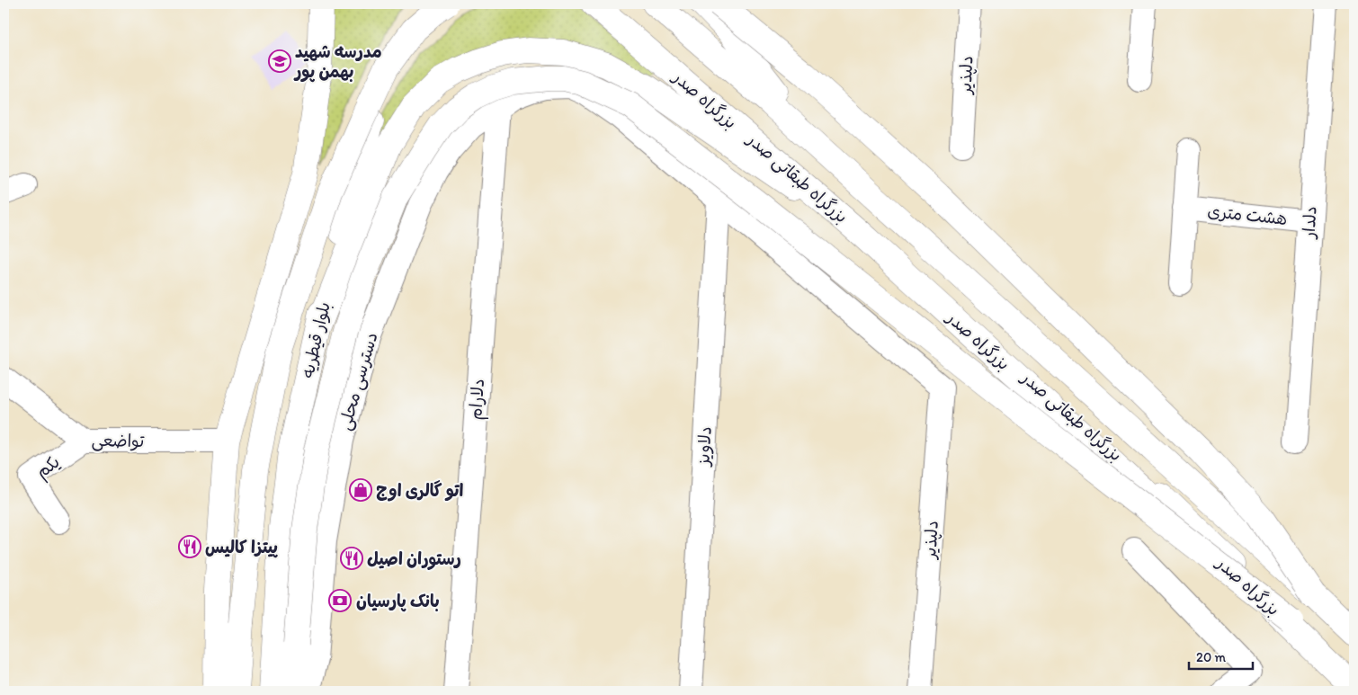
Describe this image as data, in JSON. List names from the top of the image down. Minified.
{"streets":{"main road":["بزرگراه صدر","بزرگراه طبقاتی صدر","بلوار قیطریه"],"street":["دلپذیر","هشت متری","دلدار","دسترسی محلی","دلارام","تواضعی","دلاویز","یکم"]},"crossings":[["دلپذیر","دسترسی محلی"],["هشت متری","دلدار"],["دسترسی محلی","دلارام"],["دسترسی محلی","دلاویز"],["تواضعی","یکم"]],"places":{"school or university":["مدرسه شهید بهمن پور"],"shop":["اتو گالری اوج"],"restaurant":["پیتزا کالیس","رستوران اصیل"],"bank":["بانک پارسیان"]},"scale_bar":"20 m"}
